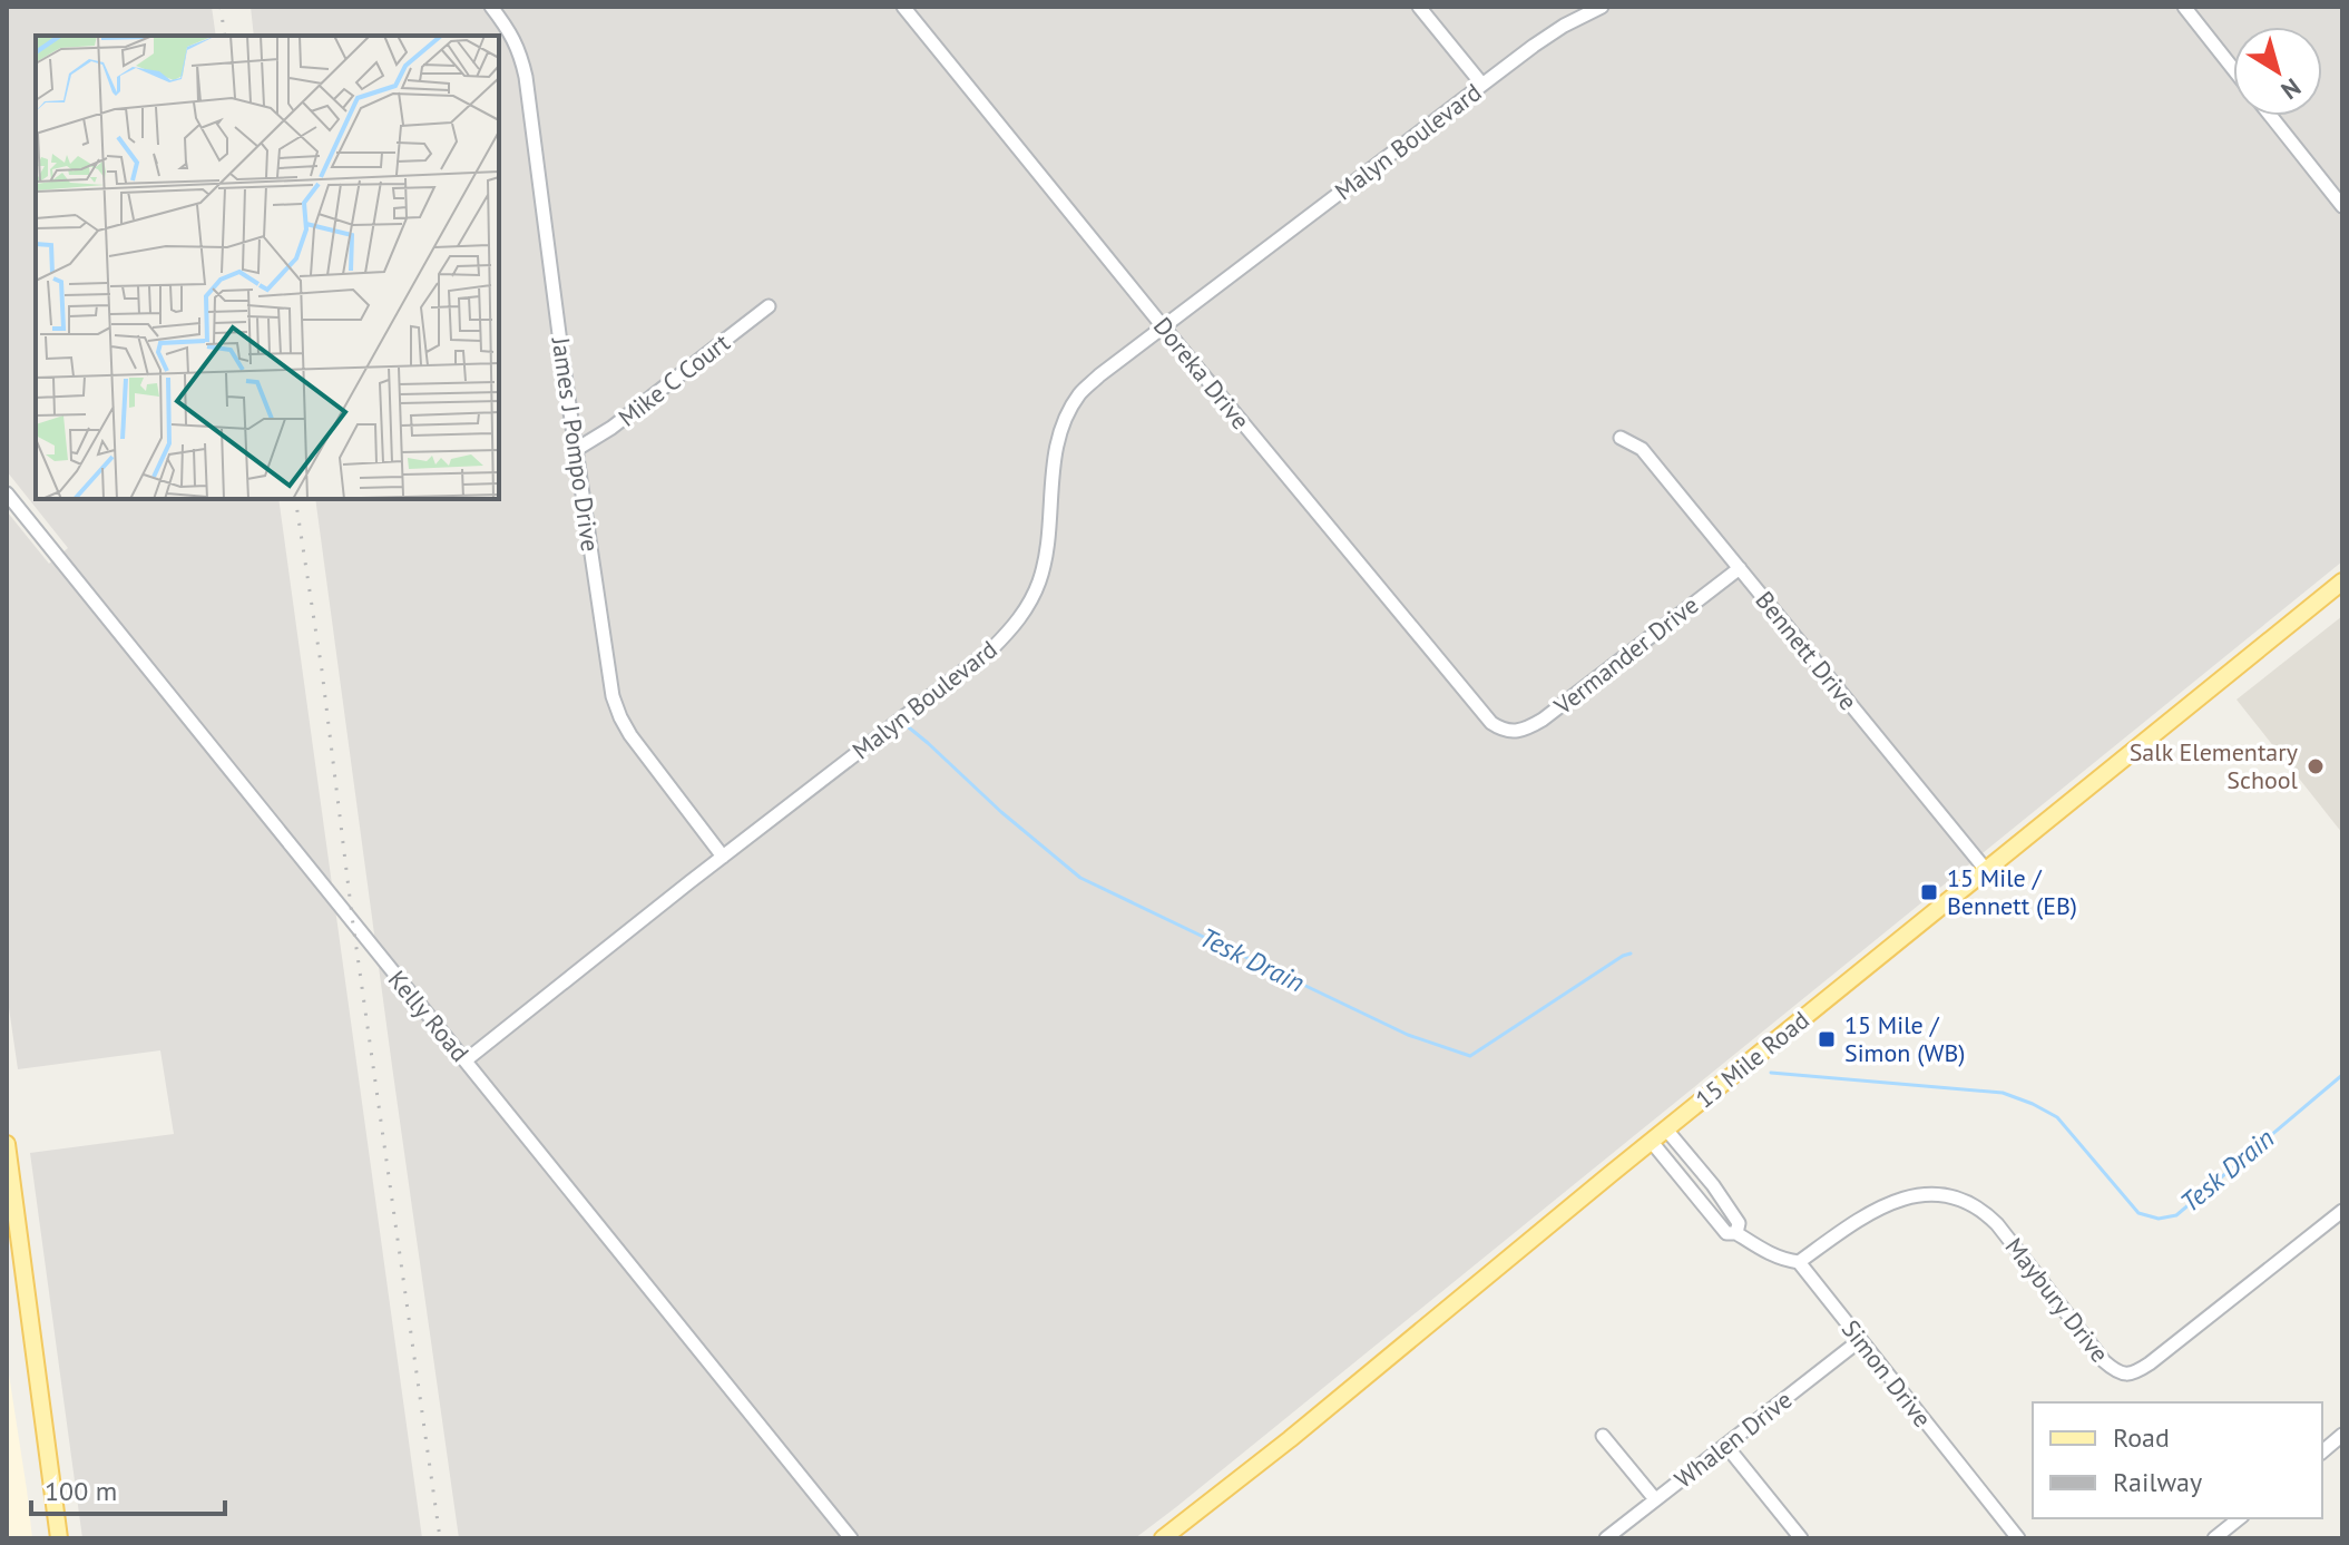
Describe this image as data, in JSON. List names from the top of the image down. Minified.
{"streets":{"main road":["15 Mile Road"],"street":["Malyn Boulevard","Doreka Drive","Mike C Court","James J Pompo Drive","Bennett Drive","Vermander Drive","Kelly Road","Maybury Drive","Simon Drive","Whalen Drive"]},"crossings":[["Malyn Boulevard","Doreka Drive"],["Malyn Boulevard","James J Pompo Drive"],["Malyn Boulevard","Kelly Road"],["Doreka Drive","Vermander Drive"],["Mike C Court","James J Pompo Drive"],["Bennett Drive","Vermander Drive"],["Bennett Drive","15 Mile Road"],["Maybury Drive","Simon Drive"],["Simon Drive","Whalen Drive"]],"water":["Tesk Drain"],"places":{"other":["Salk Elementary School"],"transit":["15 Mile / Bennett (EB)","15 Mile / Simon (WB)"]},"legend":["Road","Railway"],"scale_bar":"100 m","north":"bottom right"}
